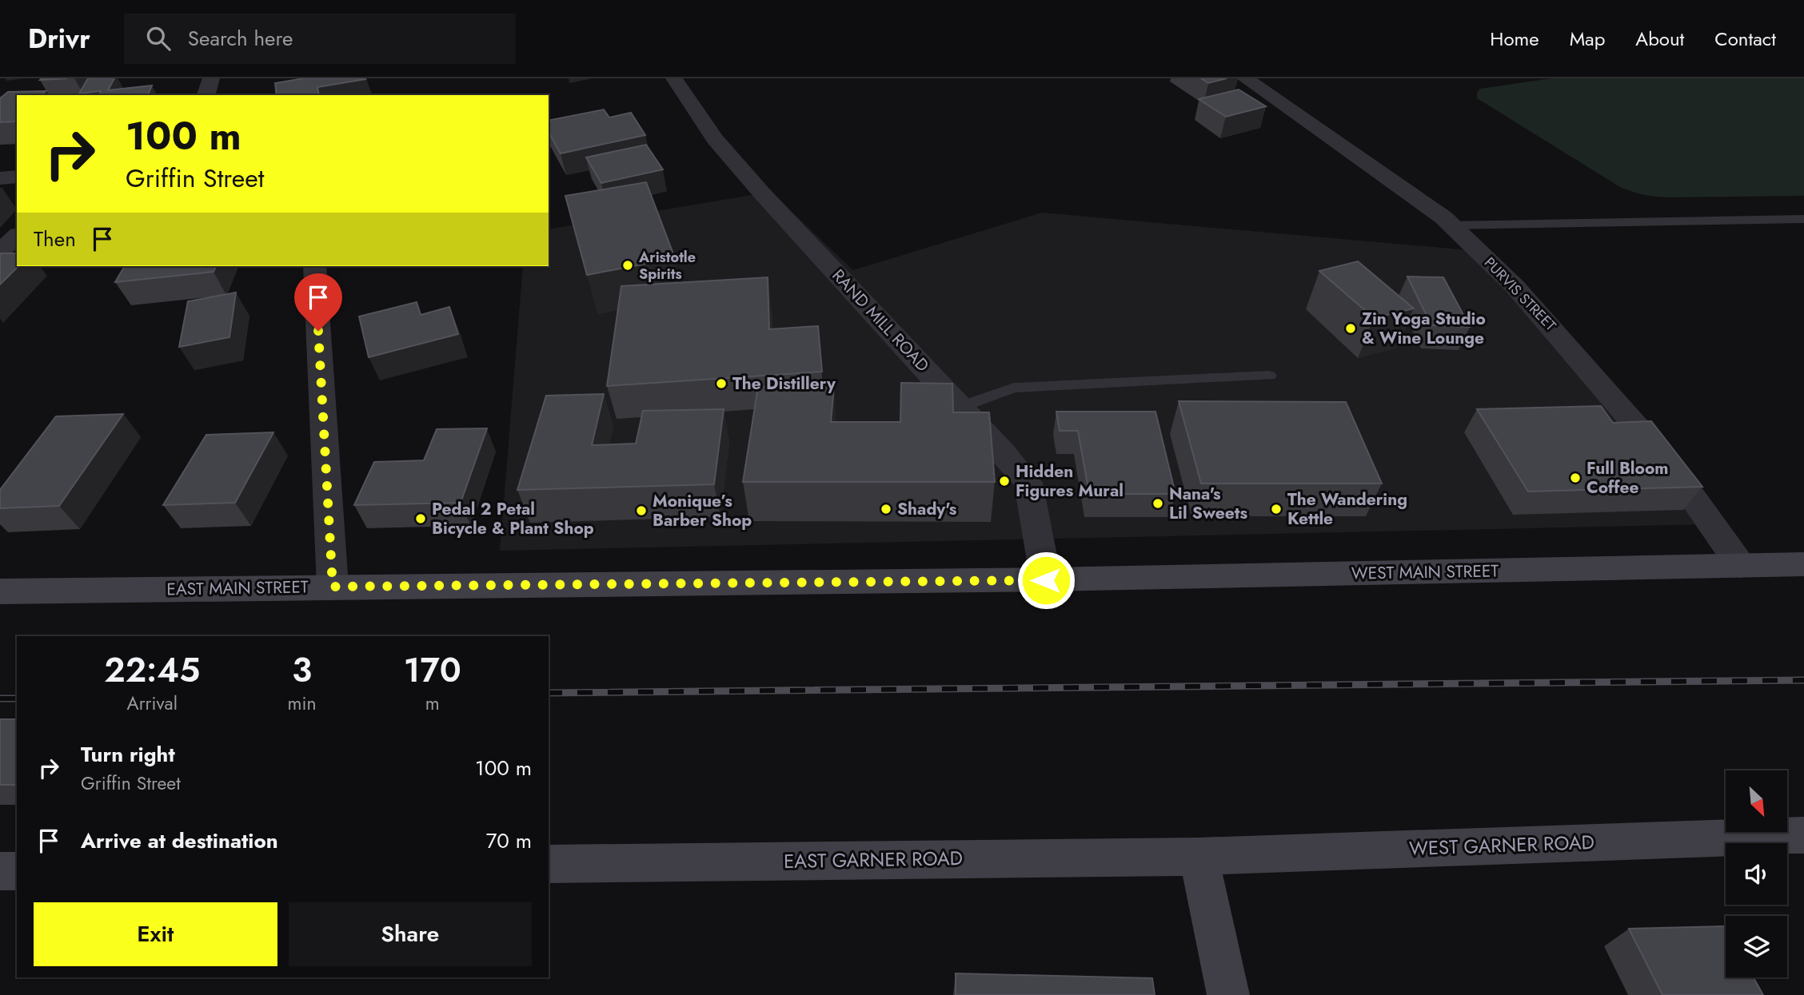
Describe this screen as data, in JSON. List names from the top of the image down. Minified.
{"streets":{"street":["PURVIS STREET","RAND MILL ROAD","WEST MAIN STREET","EAST MAIN STREET","WEST GARNER ROAD","EAST GARNER ROAD"]},"crossings":[["PURVIS STREET","WEST MAIN STREET"],["RAND MILL ROAD","WEST MAIN STREET"],["RAND MILL ROAD","EAST MAIN STREET"],["WEST MAIN STREET","EAST MAIN STREET"],["WEST GARNER ROAD","EAST GARNER ROAD"]],"places":["Aristotle Spirits","Zin Yoga Studio & Wine Lounge","The Distillery","Full Bloom Coffee","Hidden Figures Mural","Nana's Lil Sweets","Shady's","The Wandering Kettle","Monique’s Barber Shop","Pedal 2 Petal Bicycle & Plant Shop"],"north":"bottom right","page":{"header":"Drivr","search":"Search here","nav":["Home","Map","About","Contact"],"turn":["100 m","Griffin Street"],"then":"Then","eta":["22:45","Arrival","3","min","170","m"],"list":[{"name":"Turn right","note":"Griffin Street","value":"100 m"},{"name":"Arrive at destination","value":"70 m"}],"buttons":["Exit","Share"]}}
